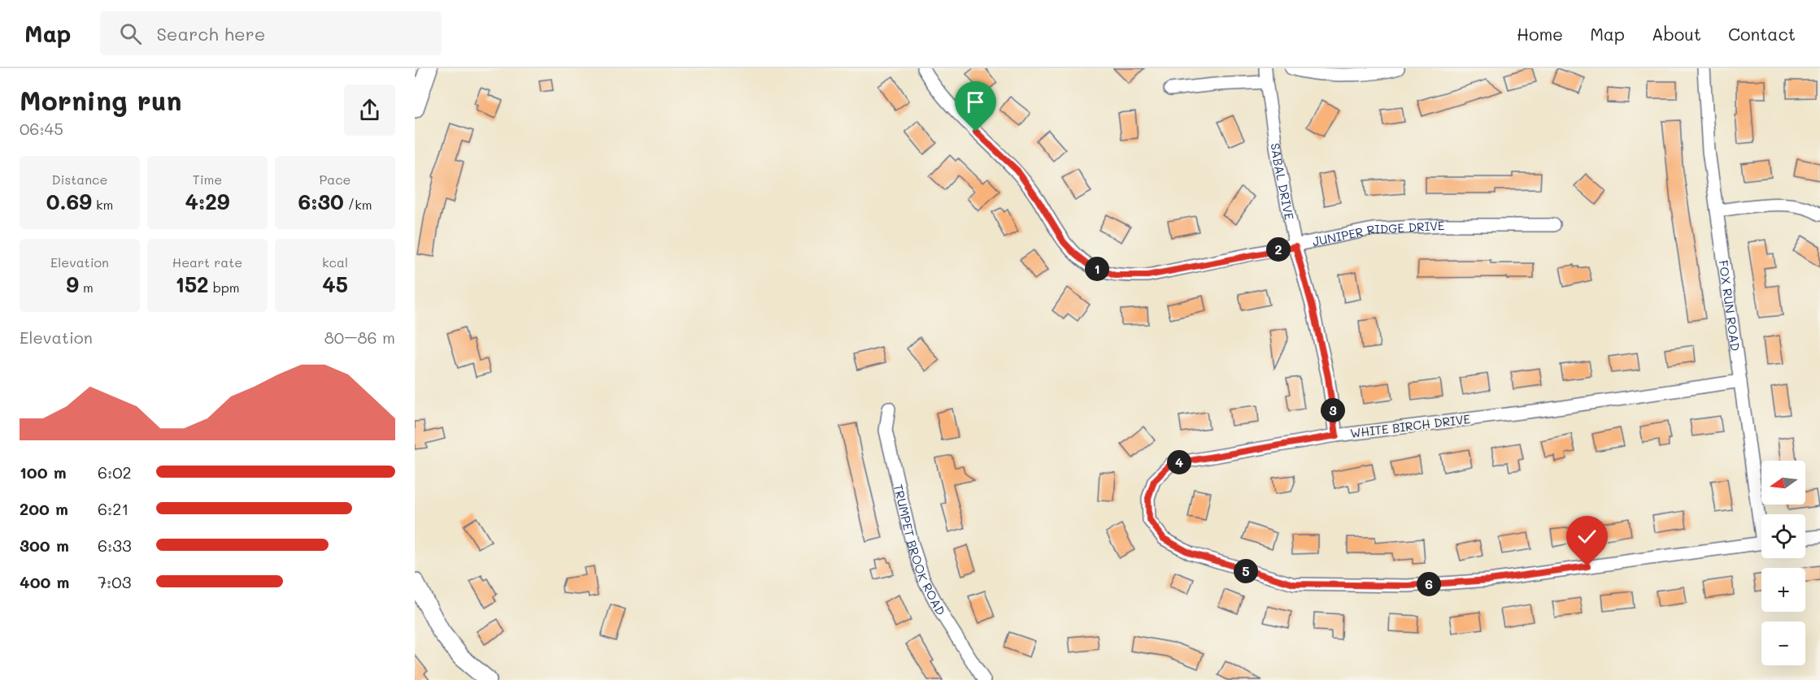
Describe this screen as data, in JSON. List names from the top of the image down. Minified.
{"streets":{"street":["SABAL DRIVE","JUNIPER RIDGE DRIVE","FOX RUN ROAD","WHITE BIRCH DRIVE","TRUMPET BROOK ROAD"]},"crossings":[["SABAL DRIVE","JUNIPER RIDGE DRIVE"],["SABAL DRIVE","WHITE BIRCH DRIVE"],["FOX RUN ROAD","WHITE BIRCH DRIVE"]],"north":"left","page":{"header":"Map","search":"Search here","nav":["Home","Map","About","Contact"],"heading":["Morning run","06:45"],"stats":[["Distance","0.69 km"],["Time","4:29"],["Pace","6:30 /km"],["Elevation","9 m"],["Heart rate","152 bpm"],["kcal","45"]],"pins":["2","1","3","4","5","6"],"chart":["Elevation","80–86 m"],"list":[{"name":"100 m","note":"6:02"},{"name":"200 m","note":"6:21"},{"name":"300 m","note":"6:33"},{"name":"400 m","note":"7:03"}],"map_buttons":["+","−"]}}
